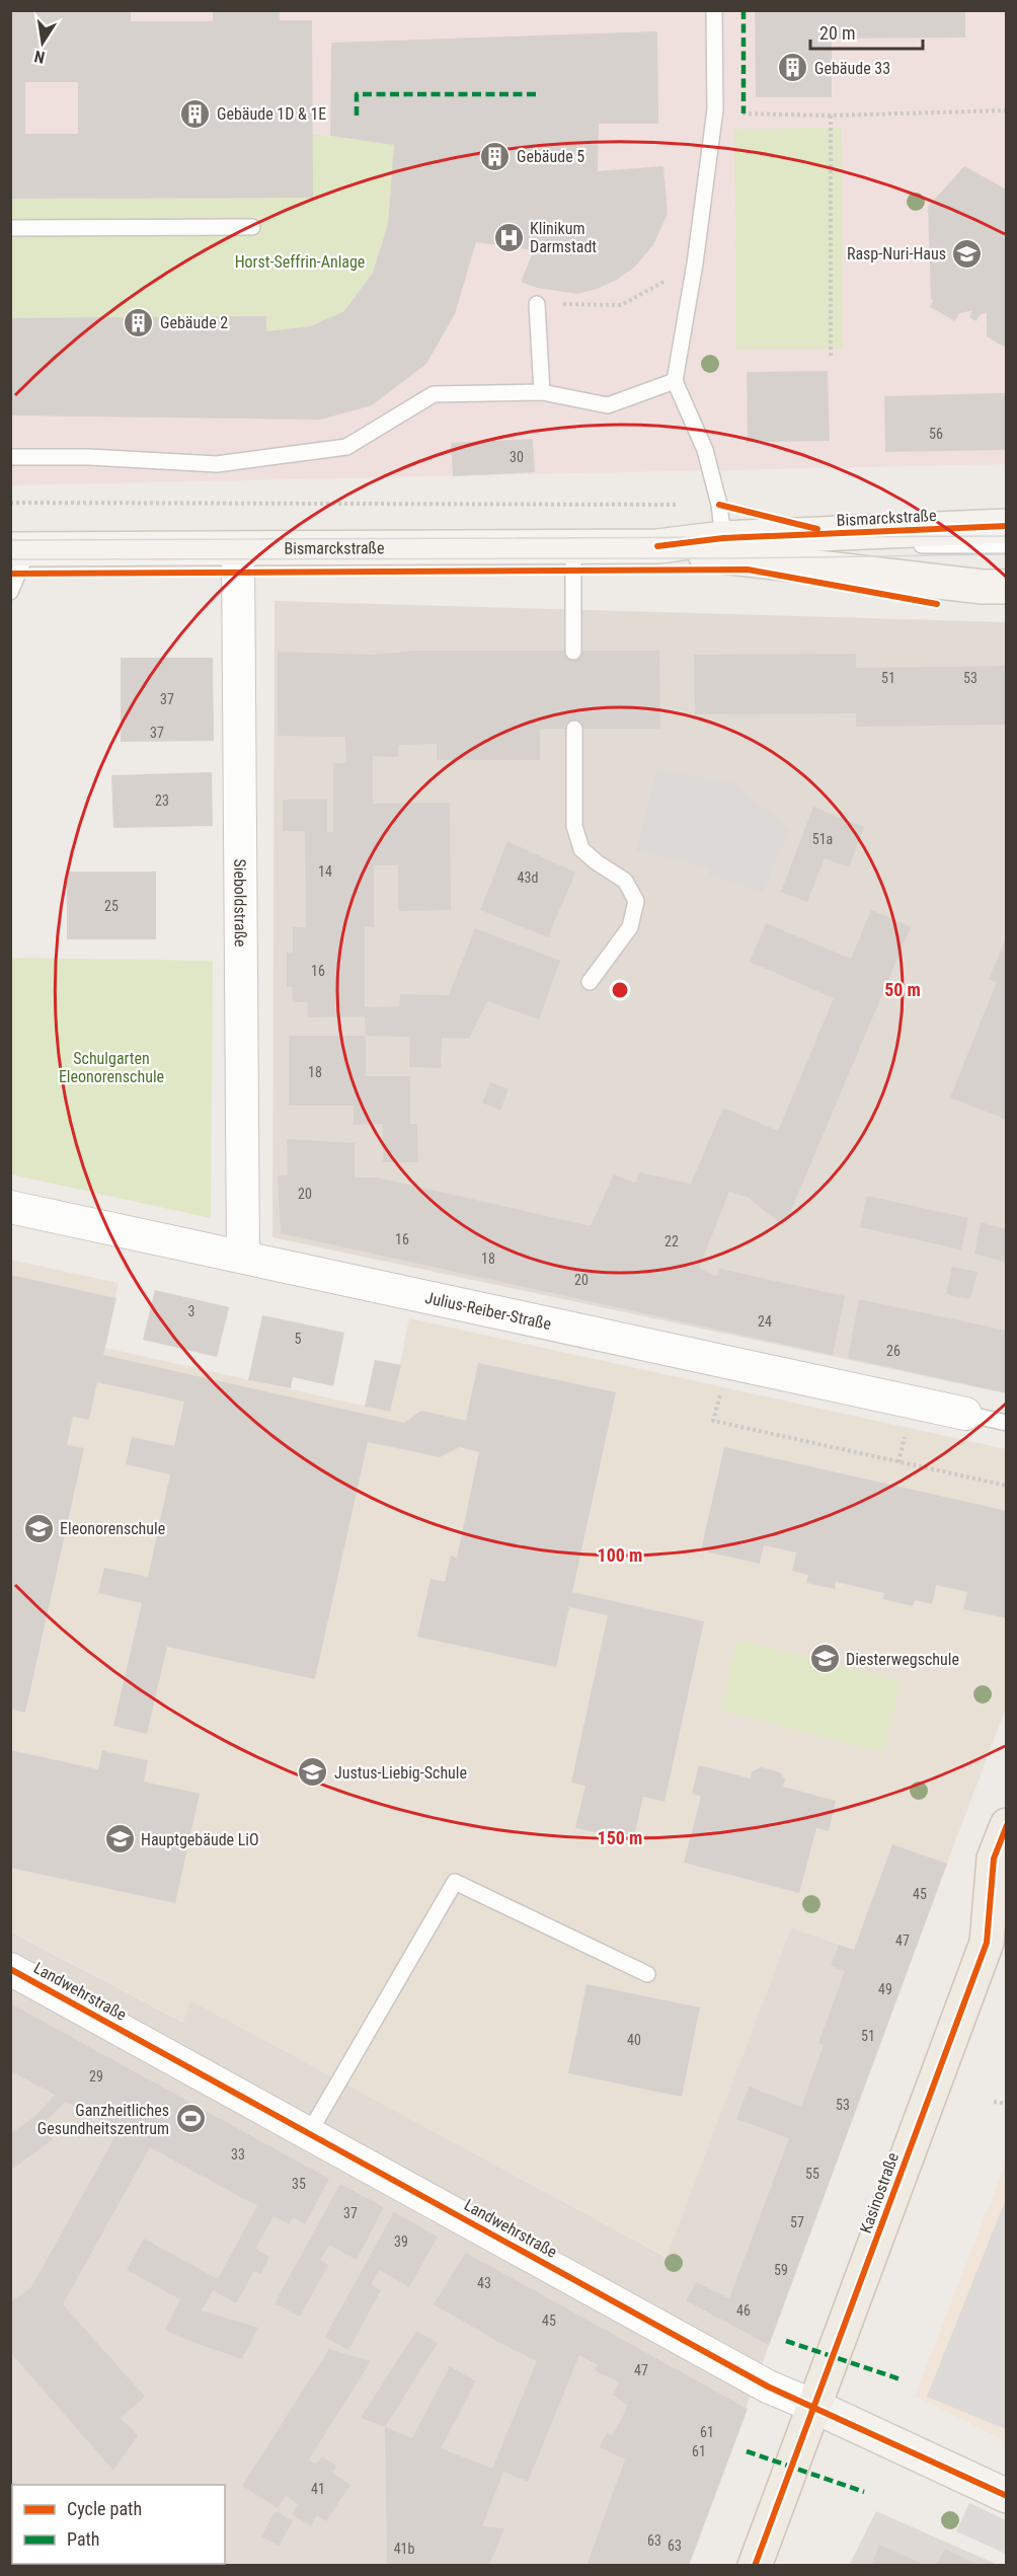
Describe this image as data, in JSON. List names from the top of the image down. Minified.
{"streets":{"main road":["Bismarckstraße","Landwehrstraße","Kasinostraße"],"street":["Sieboldstraße","Julius-Reiber-Straße"]},"crossings":[["Bismarckstraße","Sieboldstraße"],["Sieboldstraße","Julius-Reiber-Straße"],["Landwehrstraße","Kasinostraße"]],"parks":["Horst-Seffrin-Anlage","Schulgarten Eleonorenschule"],"places":{"building":["Gebäude 33","Gebäude 1D & 1E","Gebäude 5","Gebäude 2"],"hospital":["Klinikum Darmstadt"],"school or university":["Rasp-Nuri-Haus","Eleonorenschule","Diesterwegschule","Justus-Liebig-Schule","Hauptgebäude LiO"],"sports":["Ganzheitliches Gesundheitszentrum"]},"house_numbers":["56","30","51","53","37","37","23","51a","14","43d","25","16","18","20","16","22","18","20","3","24","5","26","45","47","49","51","40","29","53","33","55","35","37","57","39","59","43","46","45","47","61","61","41","63","63","41b"],"legend":["Cycle path","Path"],"scale_bar":"20 m","north":"bottom","rings":["50 m","100 m","150 m"]}
